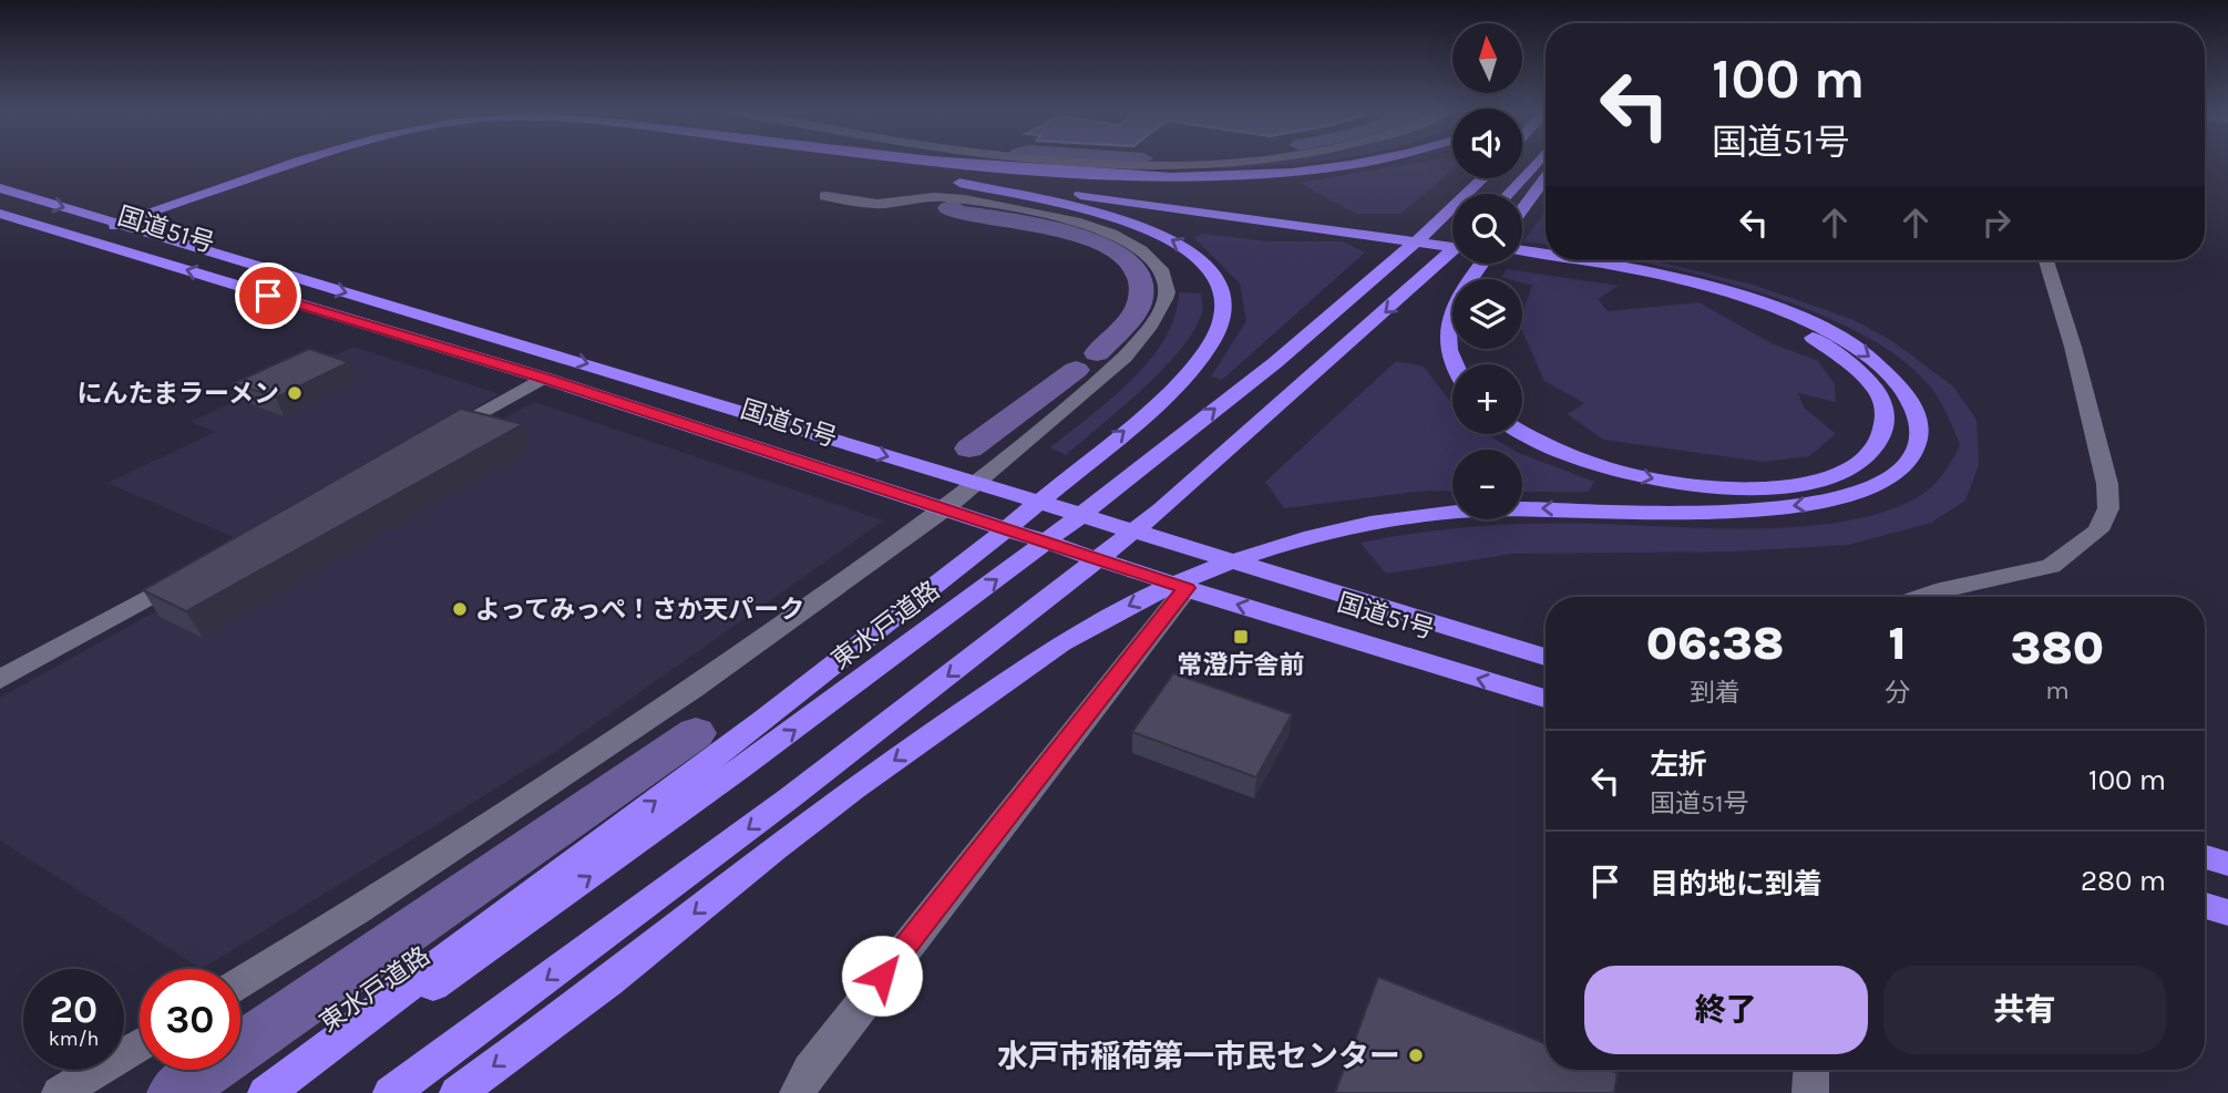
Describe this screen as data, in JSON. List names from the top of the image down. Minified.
{"streets":{"highway":["国道51号","東水戸道路"]},"places":{"other":["にんたまラーメン","よってみっぺ！さか天パーク","水戸市稲荷第一市民センター"],"transit":["常澄庁舎前"]},"north":"top","page":{"map_buttons":["+","−"],"turn":["100 m","国道51号"],"eta":["06:38","到着","1","分","380","m"],"list":[{"name":"左折","note":"国道51号","value":"100 m"},{"name":"目的地に到着","value":"280 m"}],"buttons":["終了","共有"],"speed":"20 km/h","limit":"30"}}
